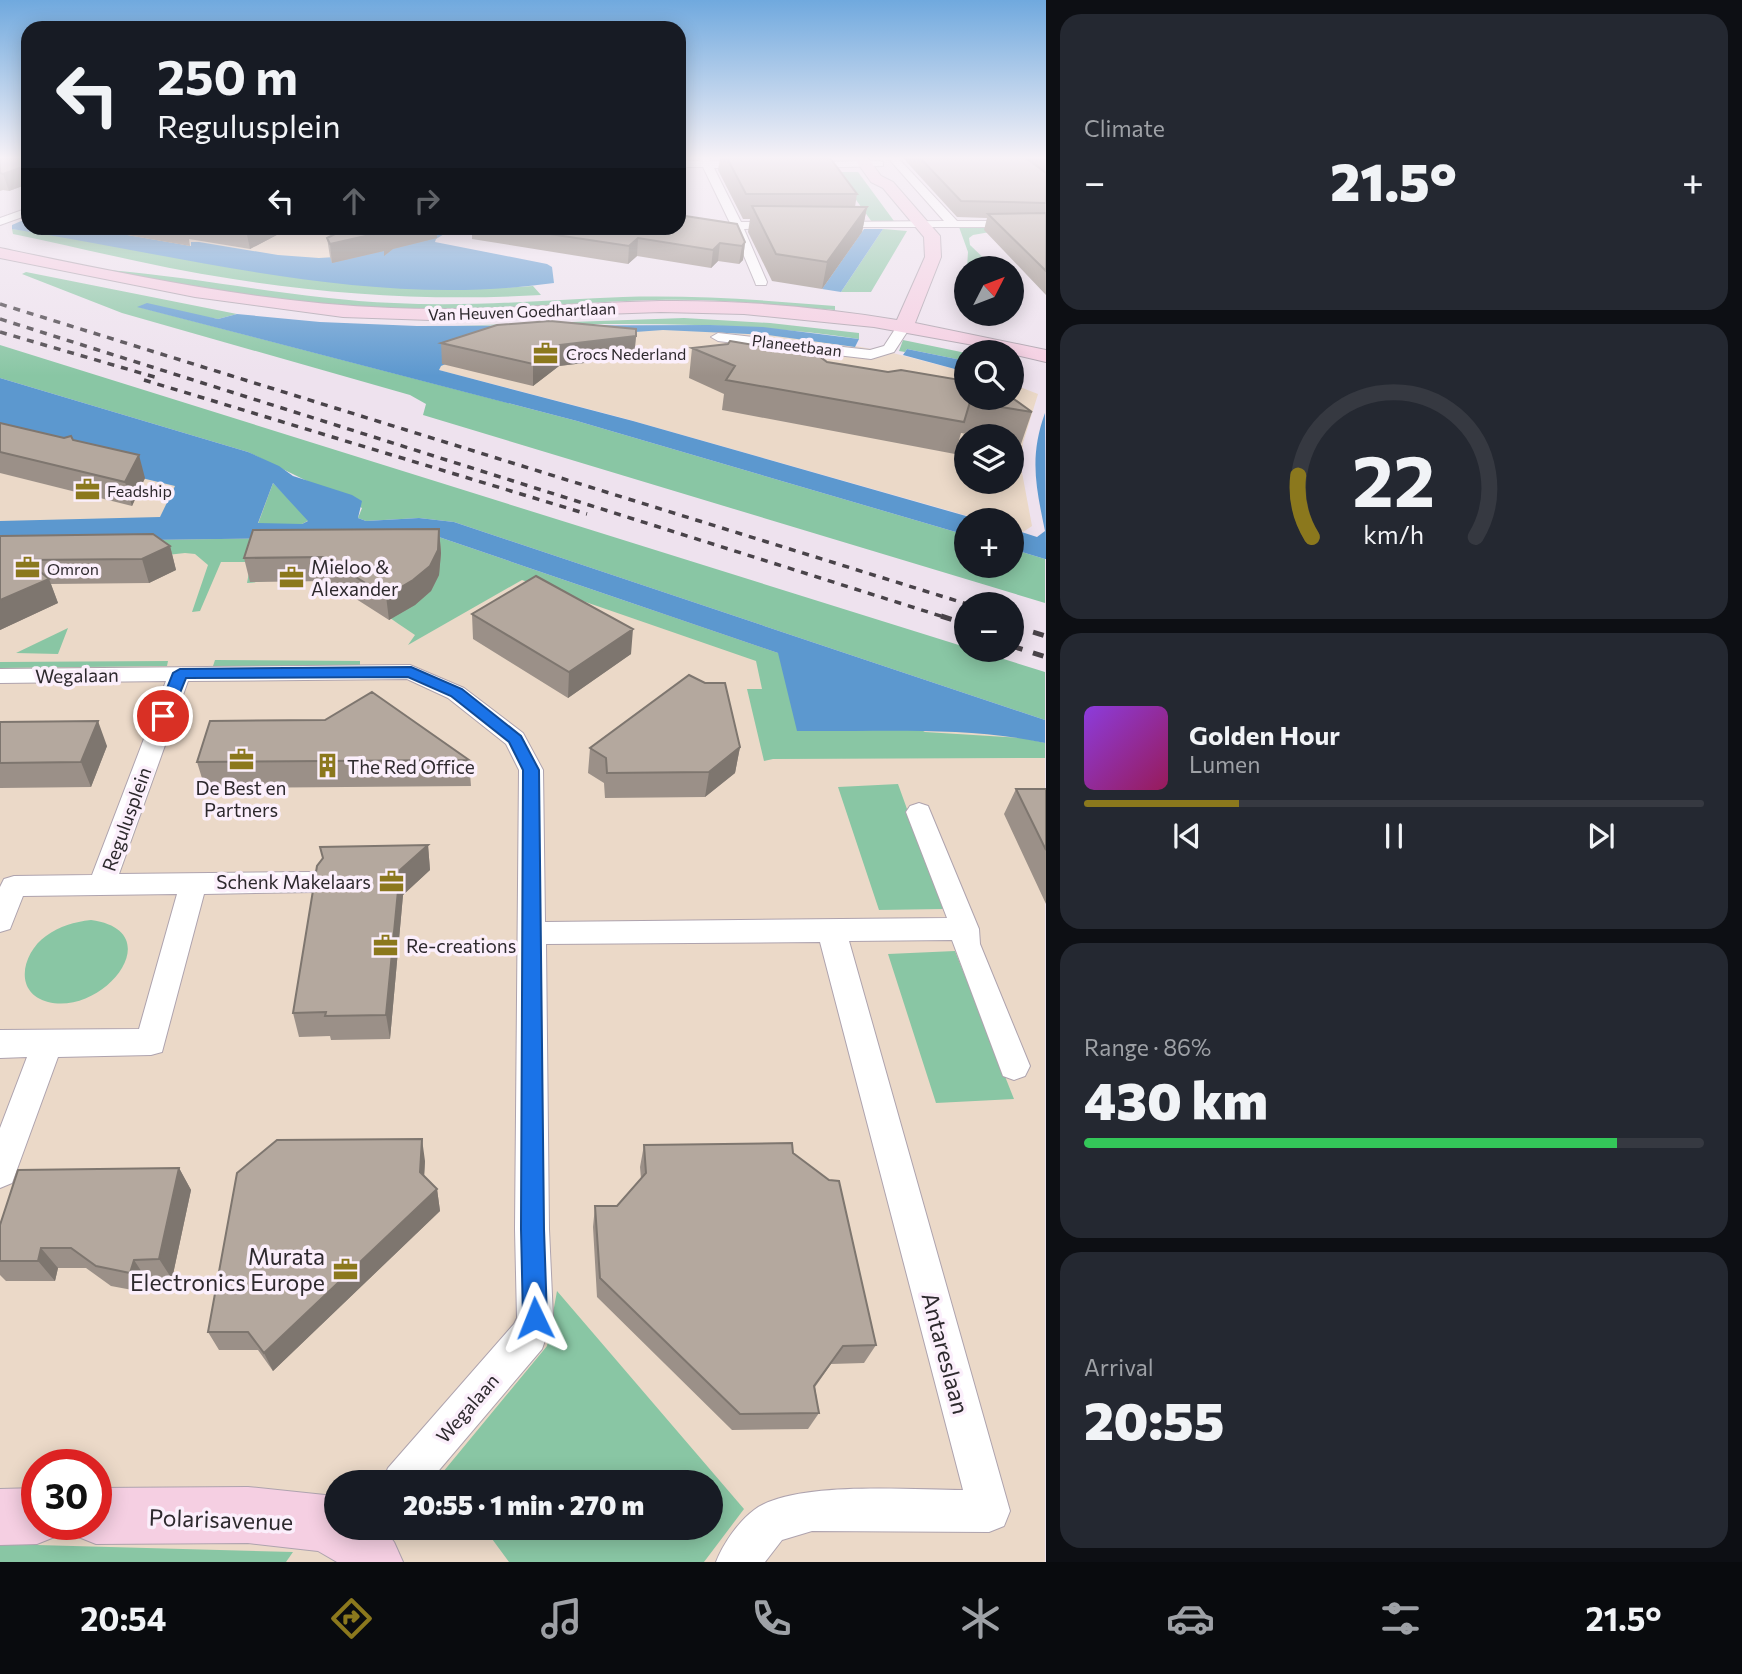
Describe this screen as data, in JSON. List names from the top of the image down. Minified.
{"streets":{"main road":["Van Heuven Goedhartlaan","Polarisavenue"],"street":["Planeetbaan","Wegalaan","Regulusplein","Antareslaan"]},"crossings":[["Wegalaan","Regulusplein"]],"places":{"office":["Crocs Nederland","Feadship","Omron","Mieloo & Alexander","De Best en Partners","Schenk Makelaars","Re-creations","Murata Electronics Europe"],"building":["The Red Office"]},"north":"top right","page":{"tile":["Climate",["Range · 86%","430 km"],["Arrival","20:55"]],"turn":["250 m","Regulusplein"],"heat":["−","21.5°","+"],"map_buttons":["+","−"],"song":["Golden Hour","Lumen"],"limit":"30","trip":"20:55 · 1 min · 270 m","tabs":["20:54","21.5°"],"gauge":["22","km/h"]}}
